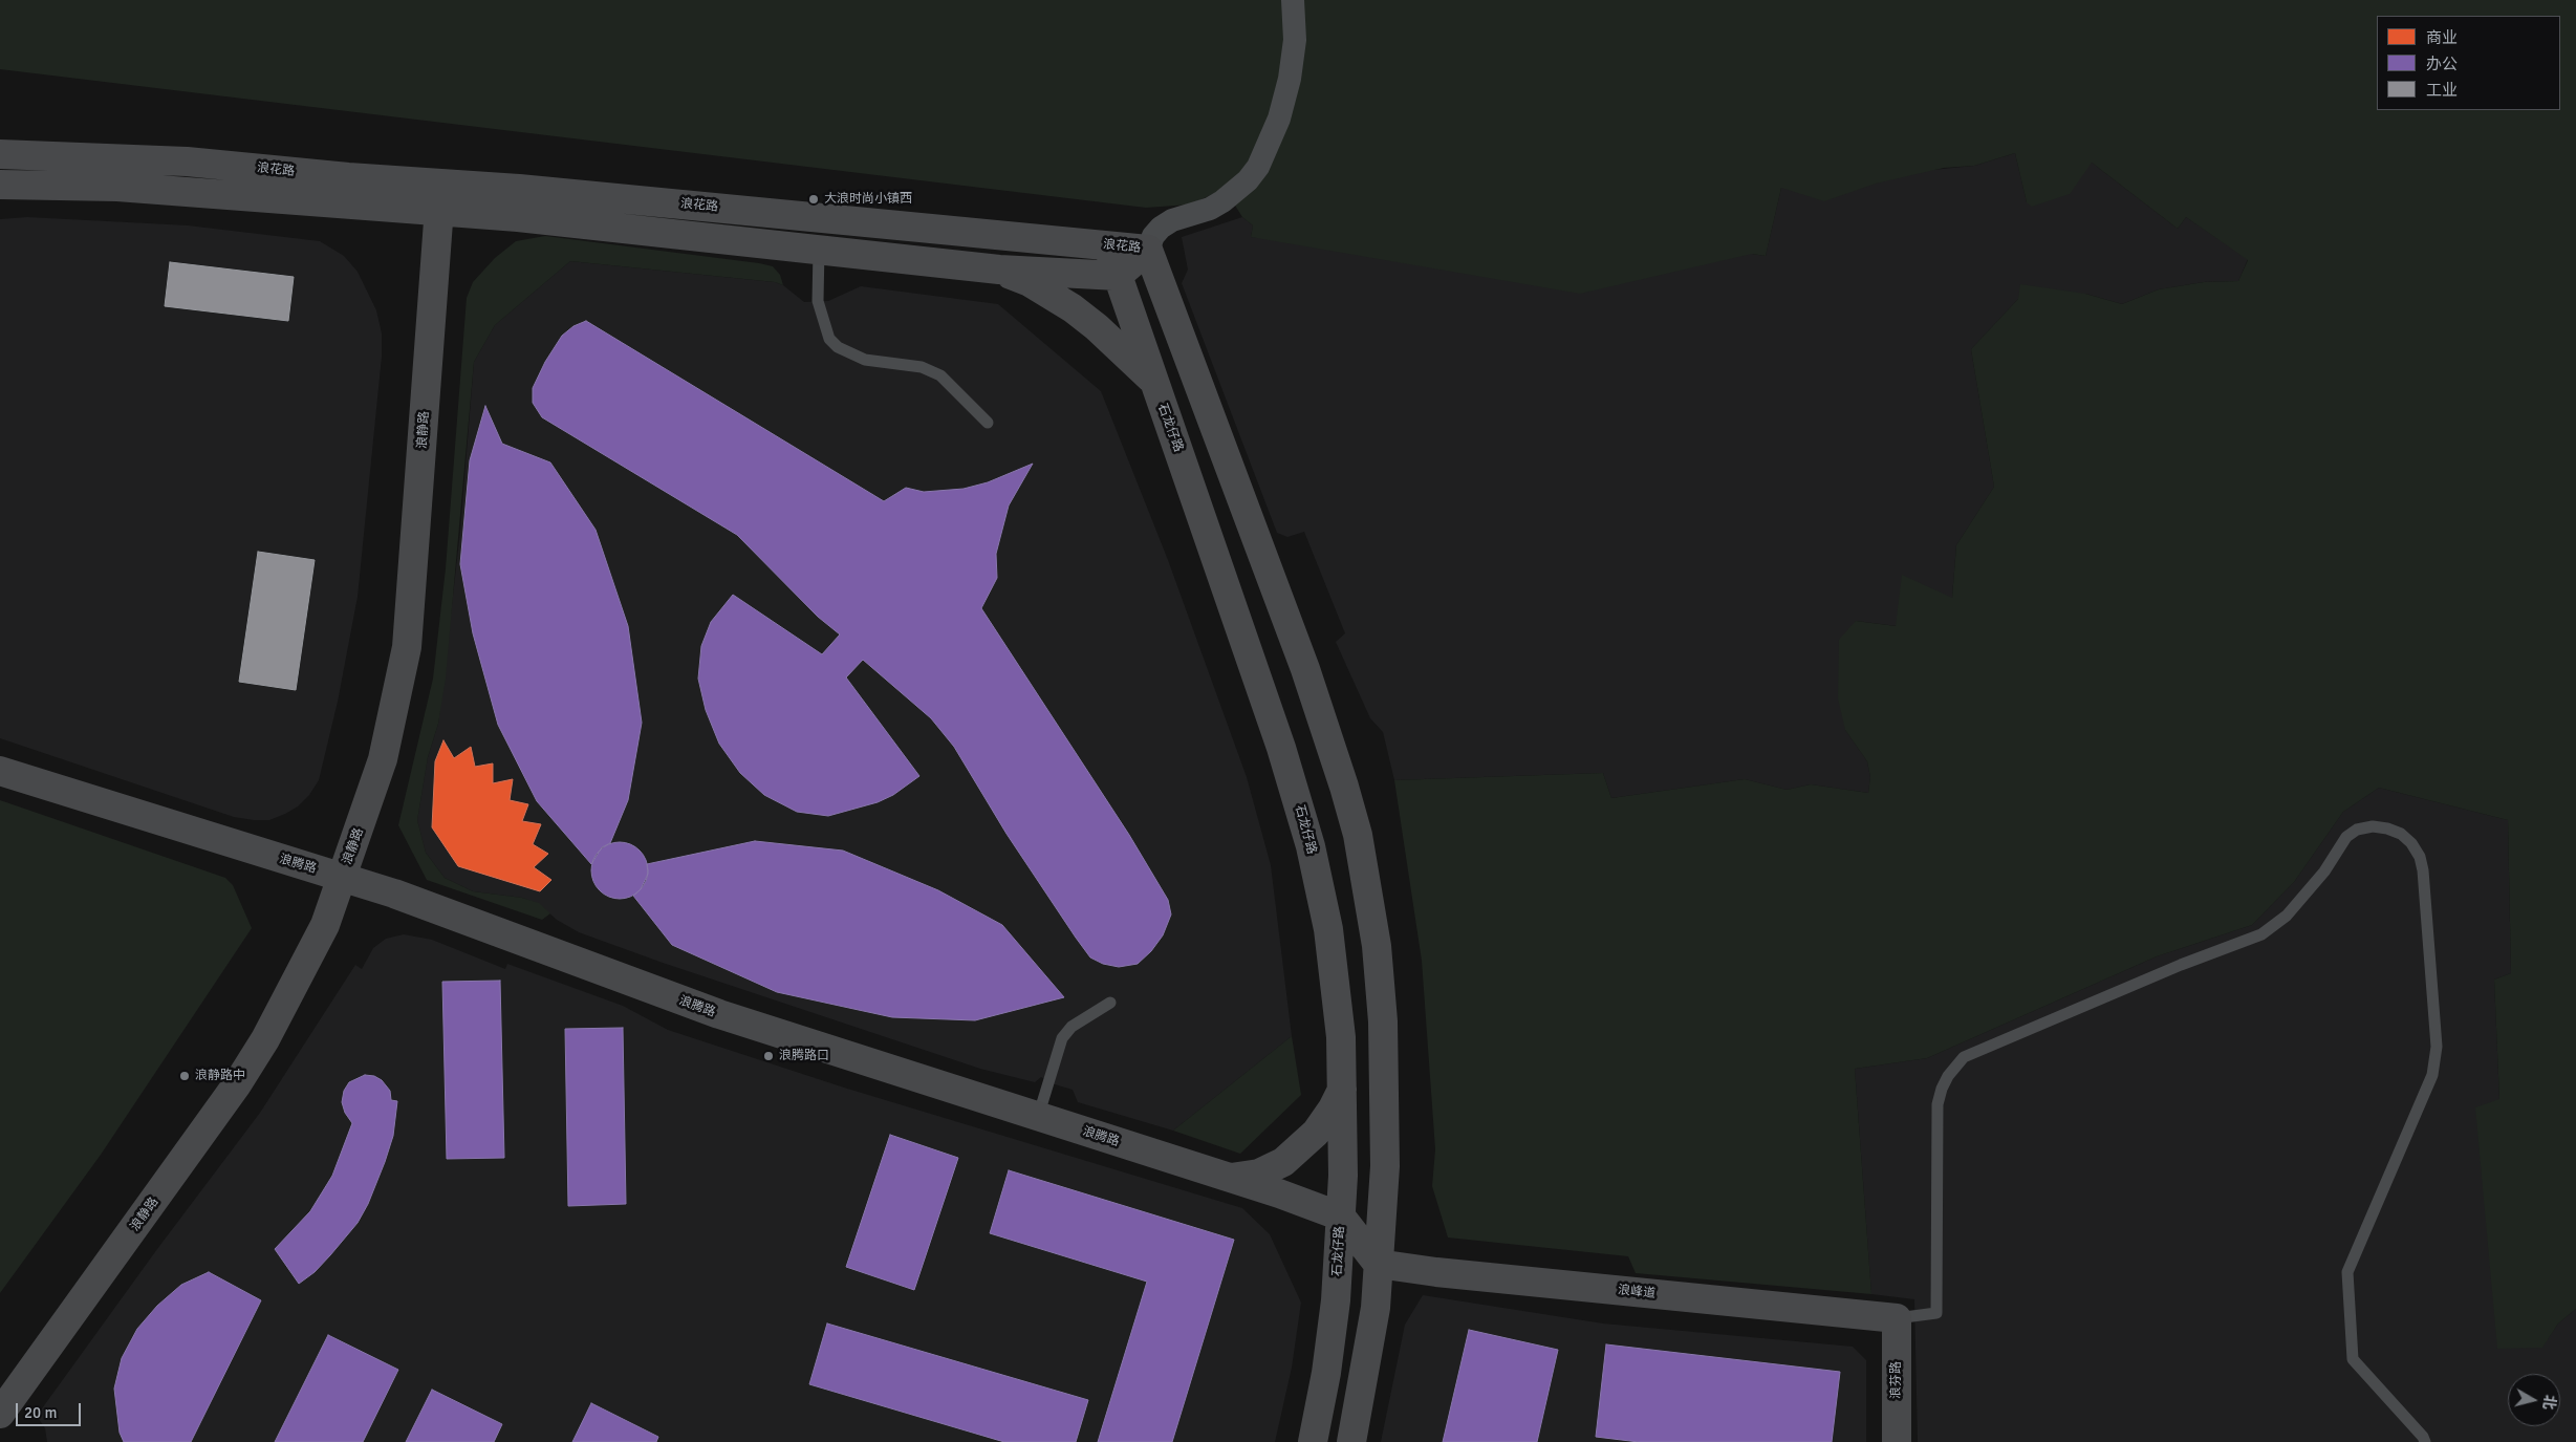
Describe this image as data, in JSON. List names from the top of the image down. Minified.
{"streets":{"main road":["浪花路","石龙仔路","浪静路","浪腾路","浪峰道","浪芬路"]},"crossings":[["浪花路","石龙仔路"],["浪花路","浪静路"],["石龙仔路","浪腾路"],["浪静路","浪腾路"],["浪峰道","浪芬路"]],"places":["大浪时尚小镇西","浪腾路口","浪静路中"],"legend":["商业","办公","工业"],"scale_bar":"20 m","north":"right"}
